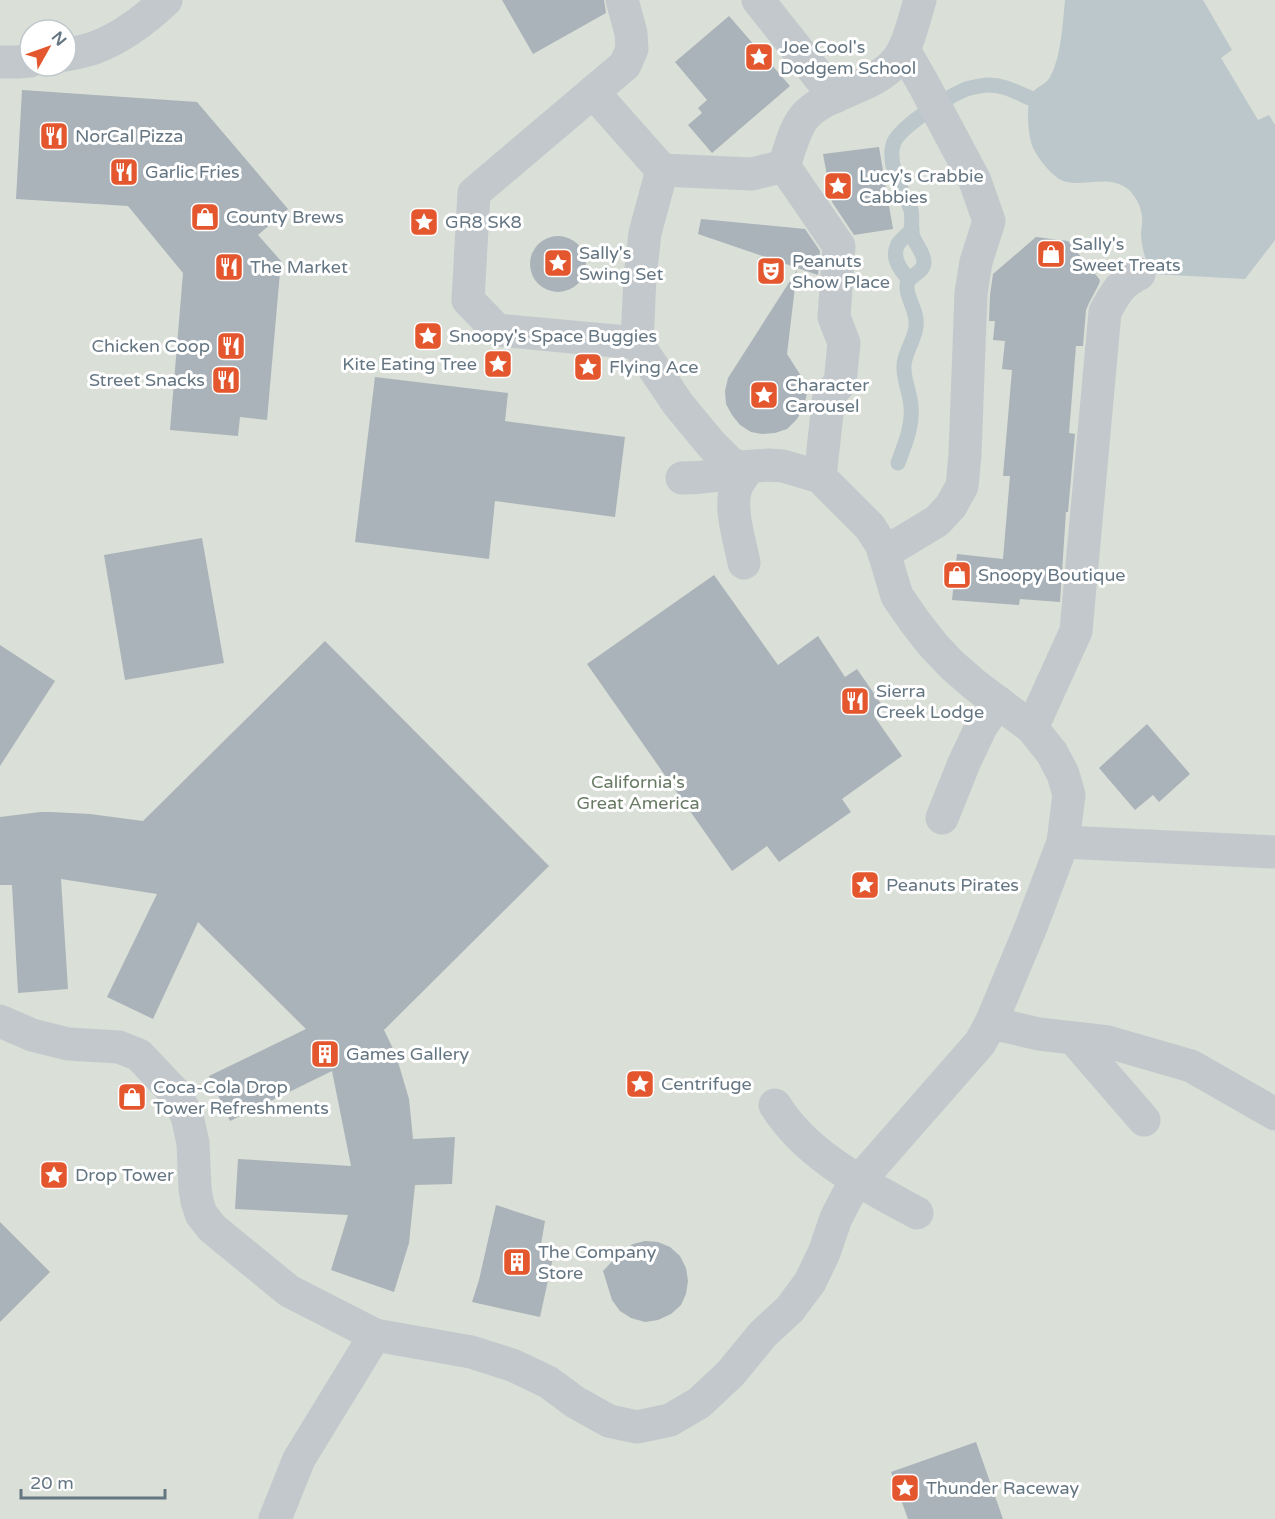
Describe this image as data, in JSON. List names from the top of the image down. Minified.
{"parks":["California's Great America"],"places":{"place":["Joe Cool's Dodgem School","Lucy's Crabbie Cabbies","GR8 SK8","Sally's Swing Set","Snoopy's Space Buggies","Kite Eating Tree","Flying Ace","Character Carousel","Peanuts Pirates","Centrifuge","Drop Tower","Thunder Raceway"],"restaurant":["NorCal Pizza","Garlic Fries","The Market","Chicken Coop","Street Snacks","Sierra Creek Lodge"],"shop":["County Brews","Sally's Sweet Treats","Snoopy Boutique","Coca-Cola Drop Tower Refreshments"],"theatre":["Peanuts Show Place"],"building":["Games Gallery","The Company Store"]},"scale_bar":"20 m","north":"top right"}
